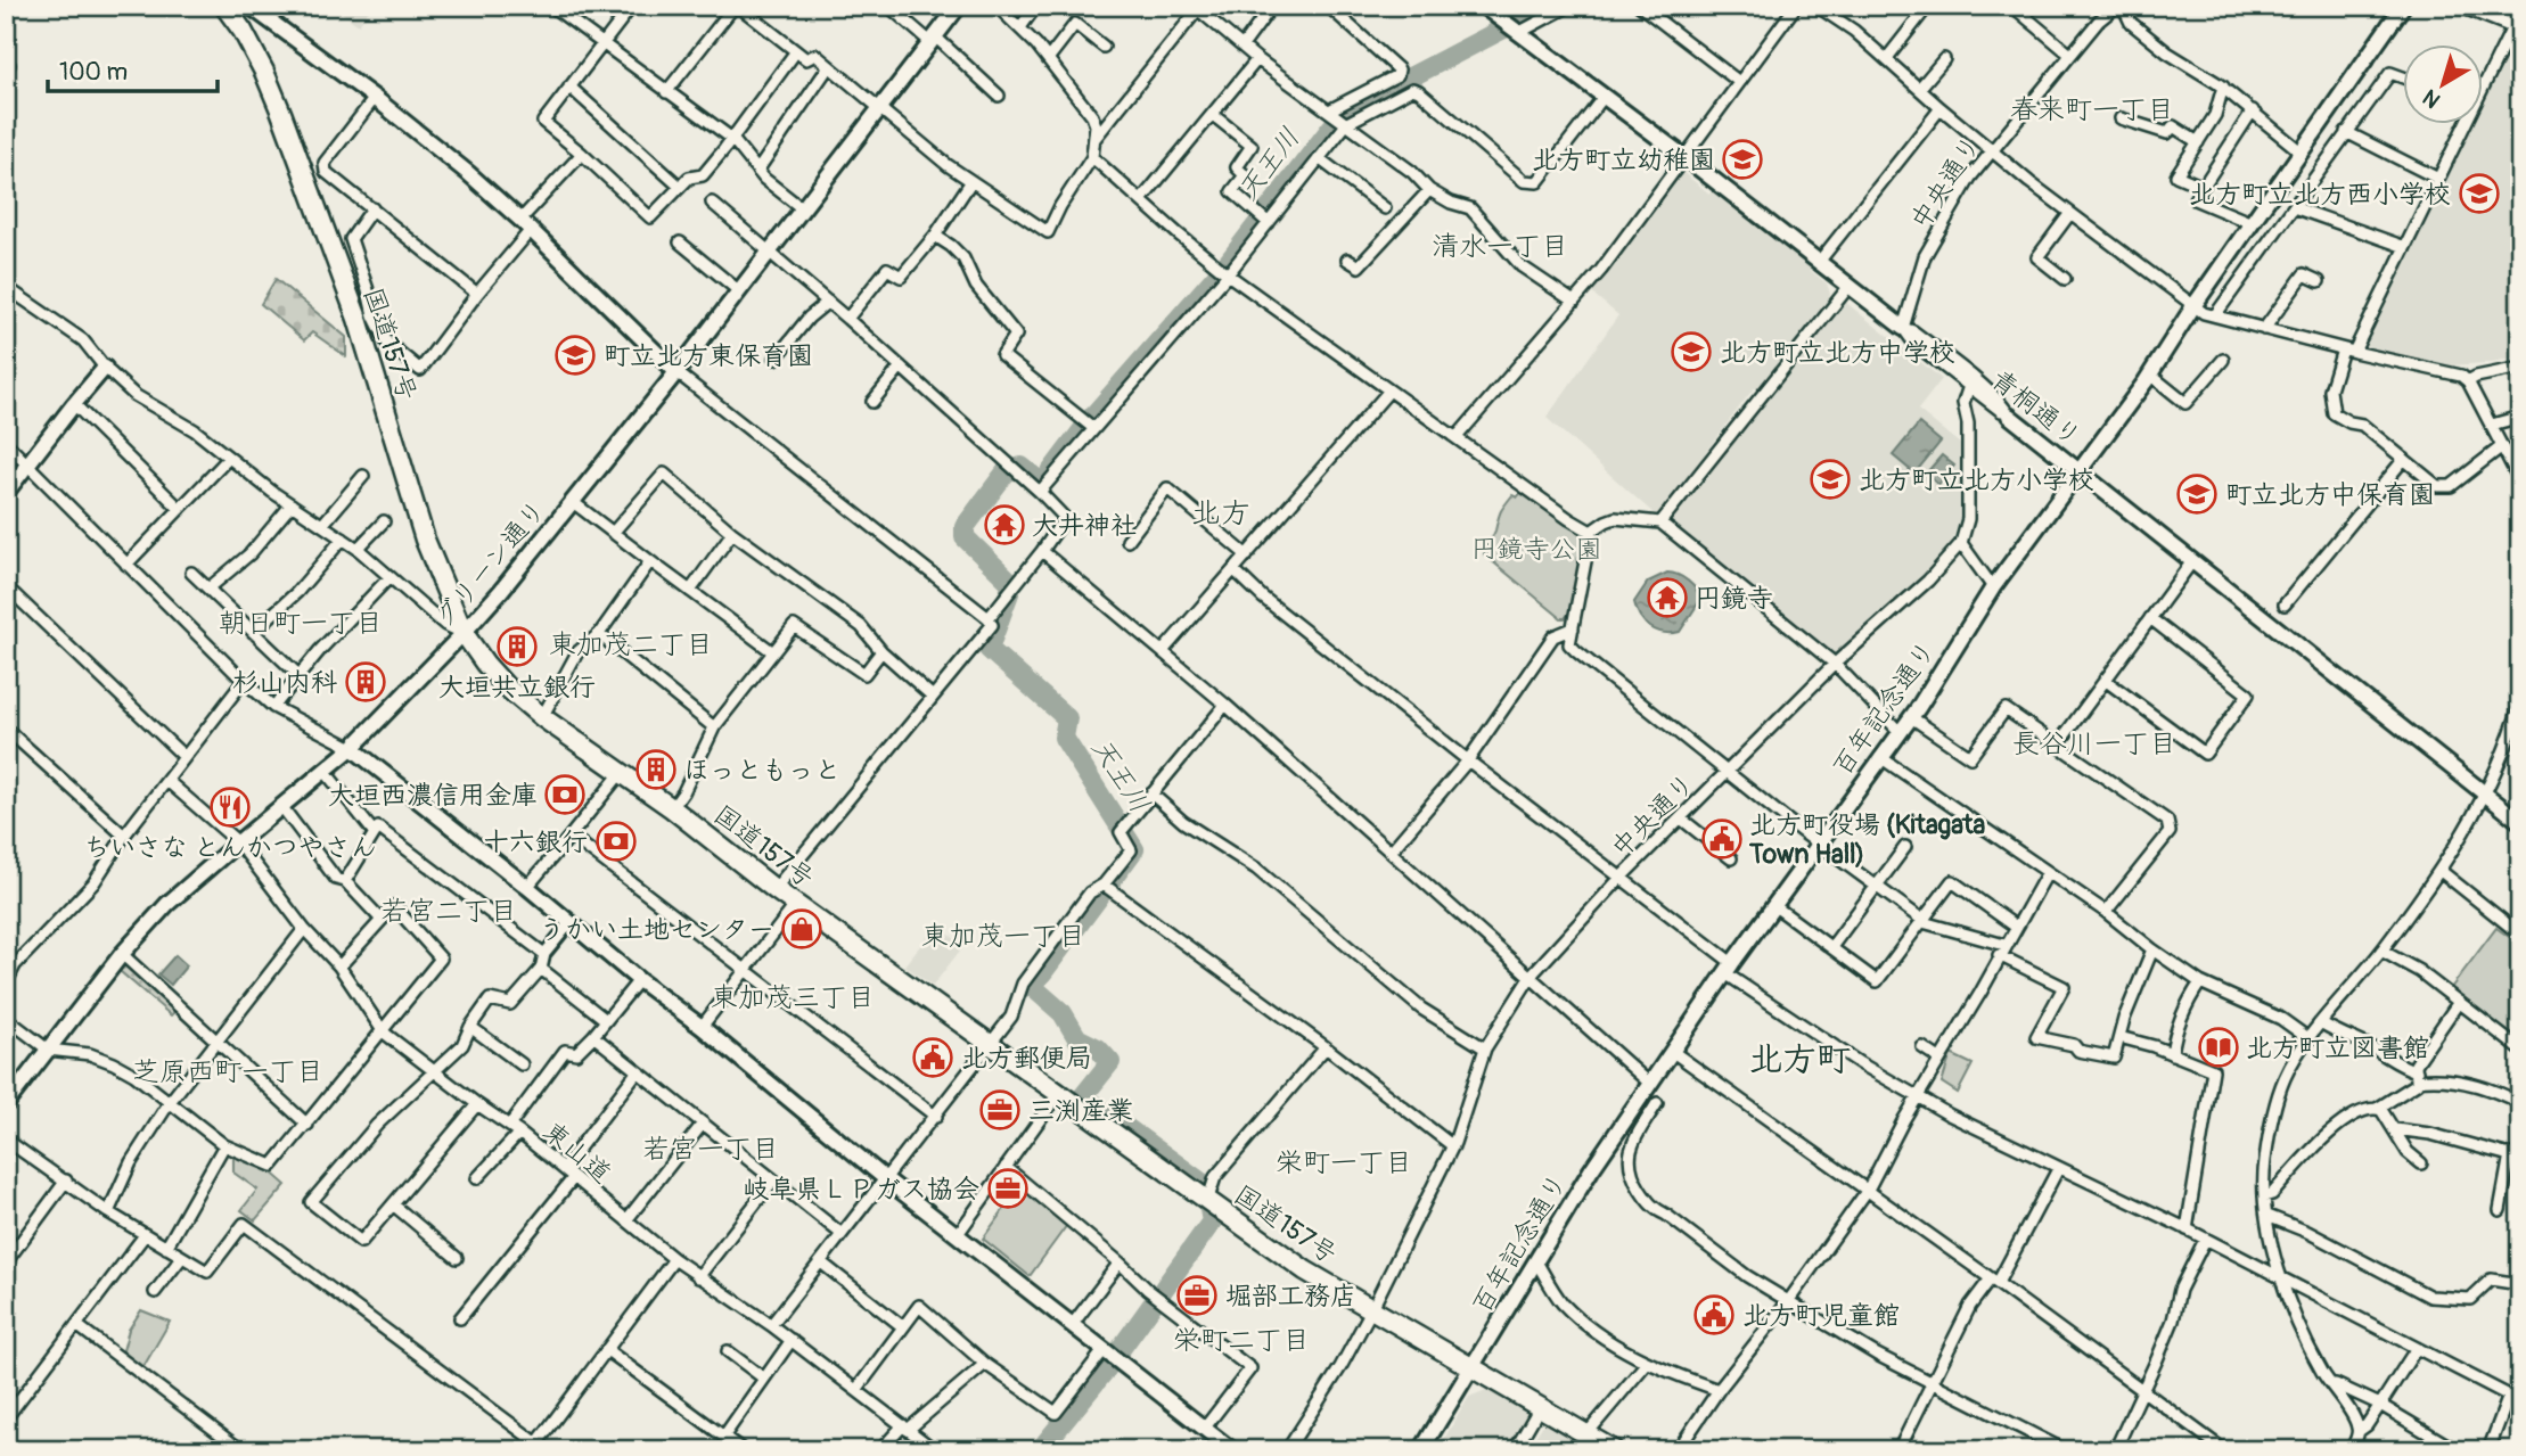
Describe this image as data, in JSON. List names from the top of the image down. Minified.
{"streets":{"highway":["国道157号"],"street":["中央通り","青桐通り","グリーン通り","百年記念通り","東山道"]},"crossings":[["中央通り","国道157号"],["中央通り","青桐通り"],["国道157号","グリーン通り"],["国道157号","百年記念通り"],["青桐通り","百年記念通り"],["グリーン通り","東山道"]],"districts":["春来町一丁目","清水一丁目","北方","朝日町一丁目","東加茂二丁目","長谷川一丁目","若宮二丁目","東加茂一丁目","東加茂三丁目","北方町","芝原西町一丁目","若宮一丁目","栄町一丁目","栄町二丁目"],"water":["天王川"],"parks":["円鏡寺公園"],"places":{"school or university":["北方町立幼稚園","北方町立北方西小学校","北方町立北方中学校","町立北方東保育園","北方町立北方小学校","町立北方中保育園"],"temple":["大井神社","円鏡寺"],"building":["大垣共立銀行","杉山内科","ほっともっと"],"bank":["大垣西濃信用金庫","十六銀行"],"restaurant":["ちいさな とんかつやさん"],"public building":["北方町役場 (Kitagata Town Hall)","北方郵便局","北方町児童館"],"shop":["うかい土地センター"],"library":["北方町立図書館"],"office":["三渕産業","岐阜県ＬＰガス協会","堀部工務店"]},"scale_bar":"100 m","north":"bottom left"}
